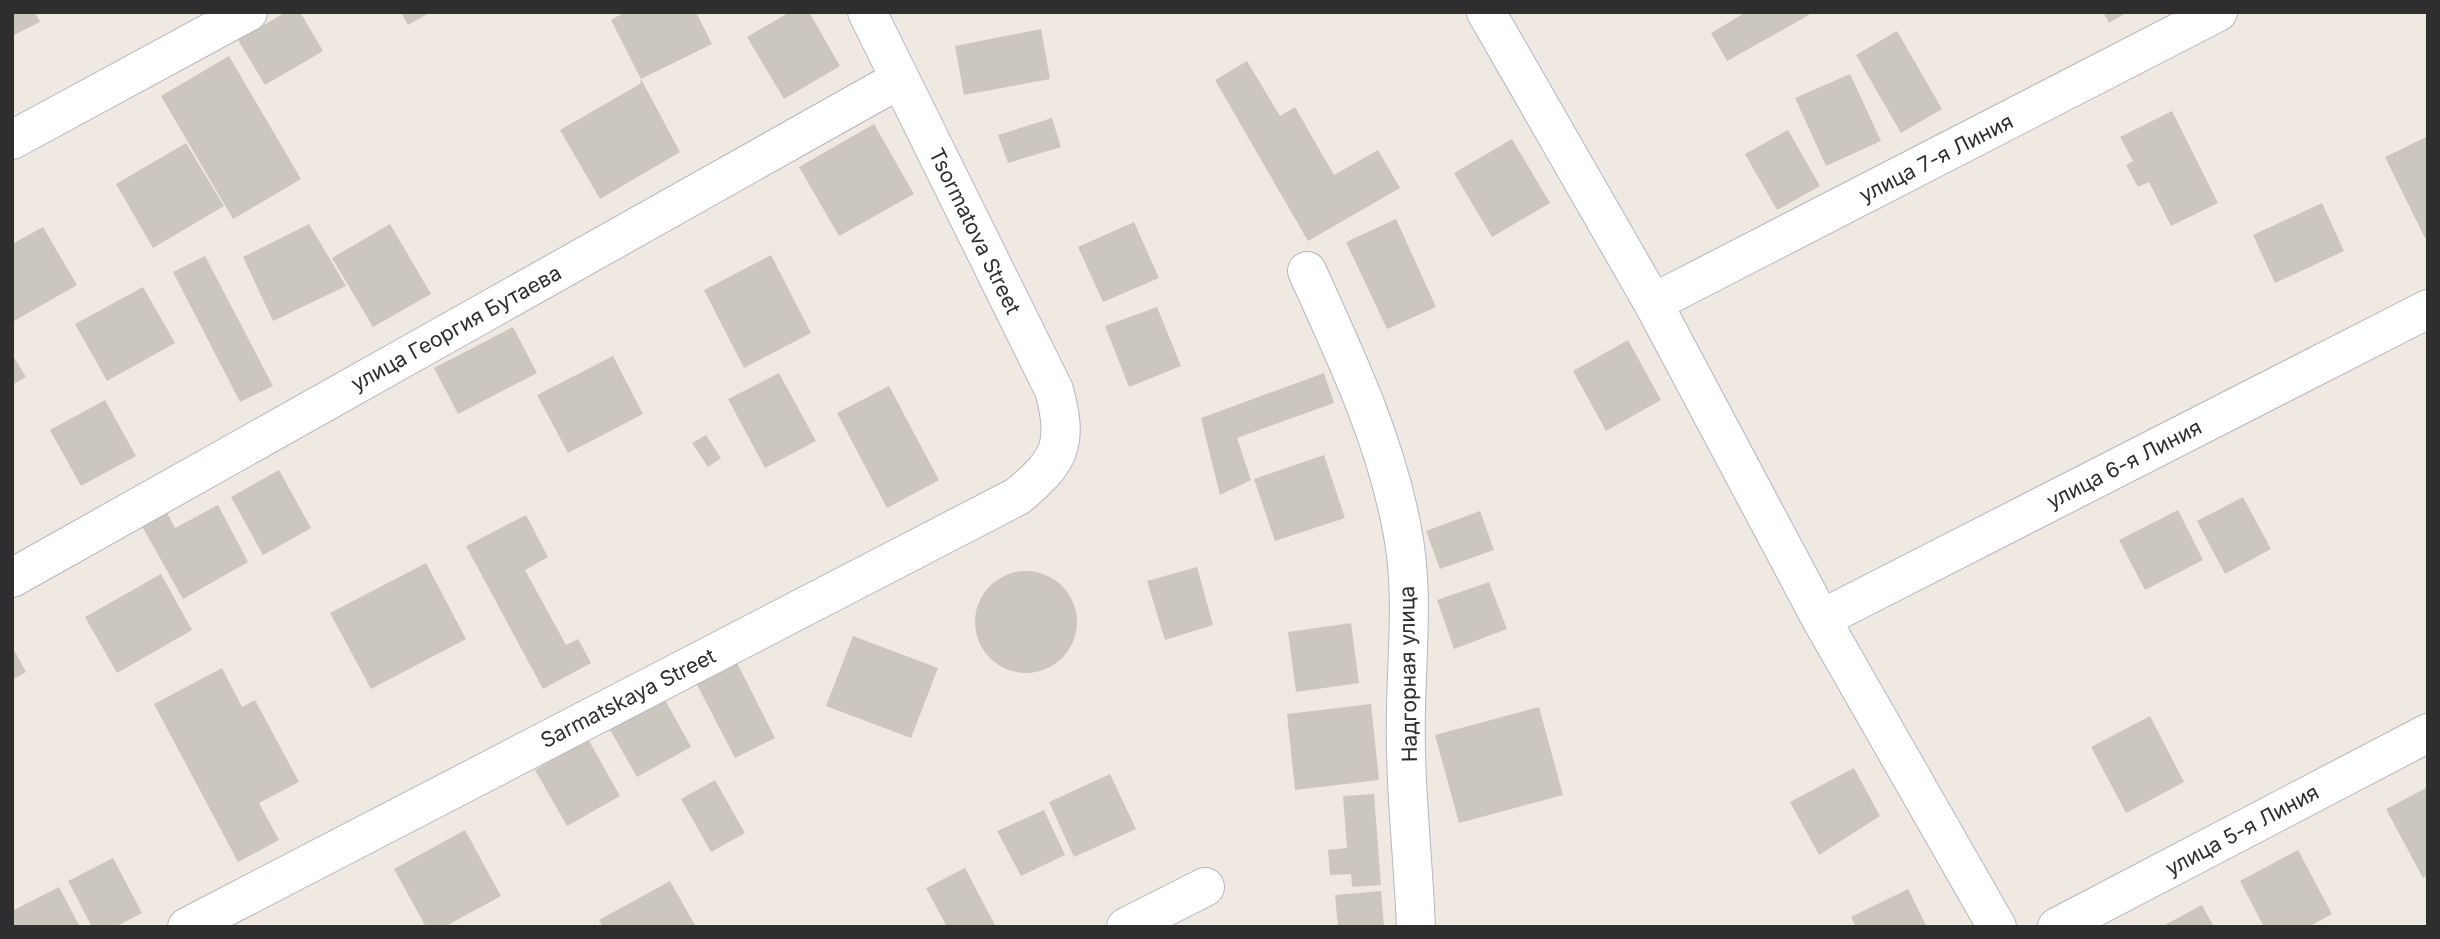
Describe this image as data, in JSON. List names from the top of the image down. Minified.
{"streets":{"street":["улица 7-я Линия","Tsormatova Street","улица Георгия Бутаева","улица 6-я Линия","Надгорная улица","Sarmatskaya Street","улица 5-я Линия"]},"crossings":[["Tsormatova Street","улица Георгия Бутаева"],["Tsormatova Street","Sarmatskaya Street"]]}
